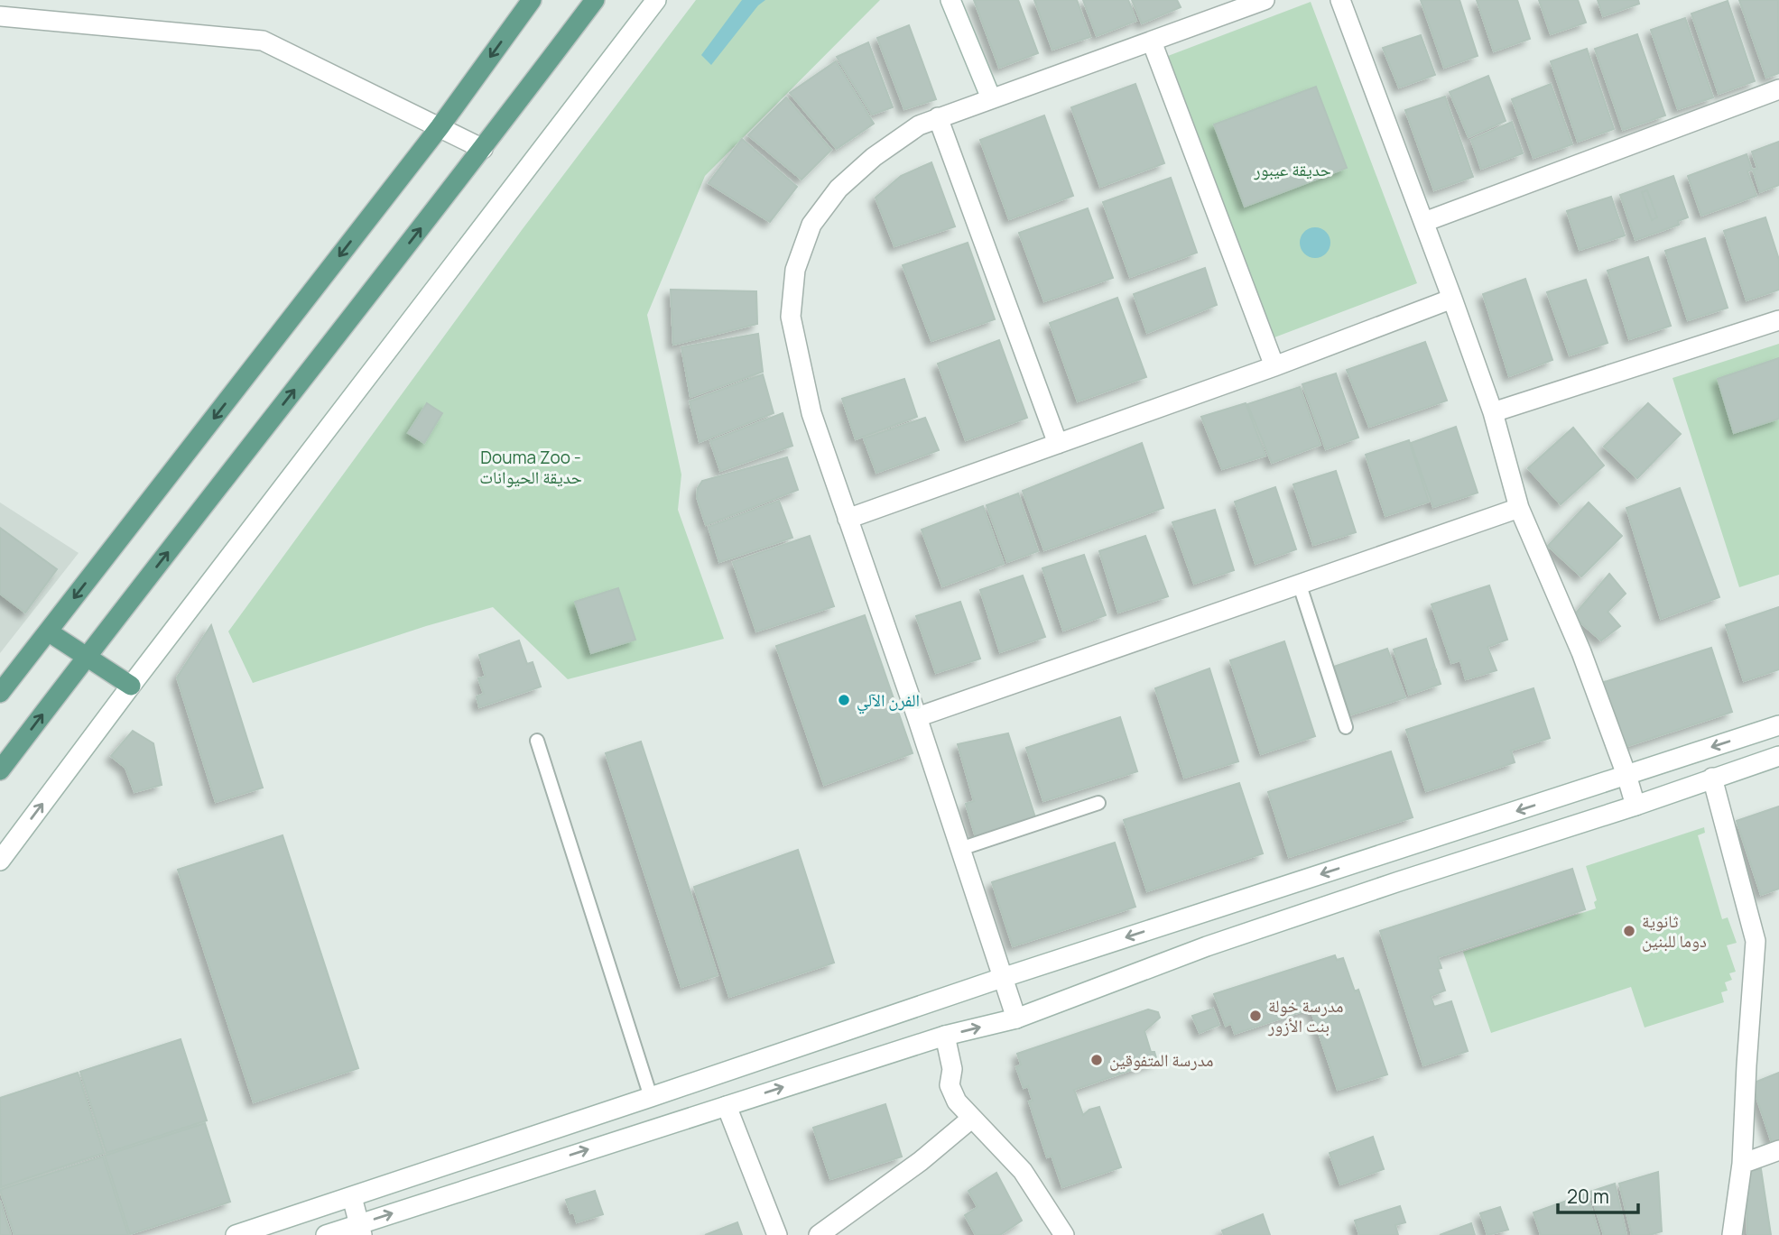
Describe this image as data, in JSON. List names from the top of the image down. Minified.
{"parks":["حديقة عيبور","Douma Zoo - حديقة الحيوانات"],"places":["الفرن الآلي","ثانوية دوما للبنين","مدرسة خولة بنت الأزور","مدرسة المتفوقين"],"scale_bar":"20 m"}
